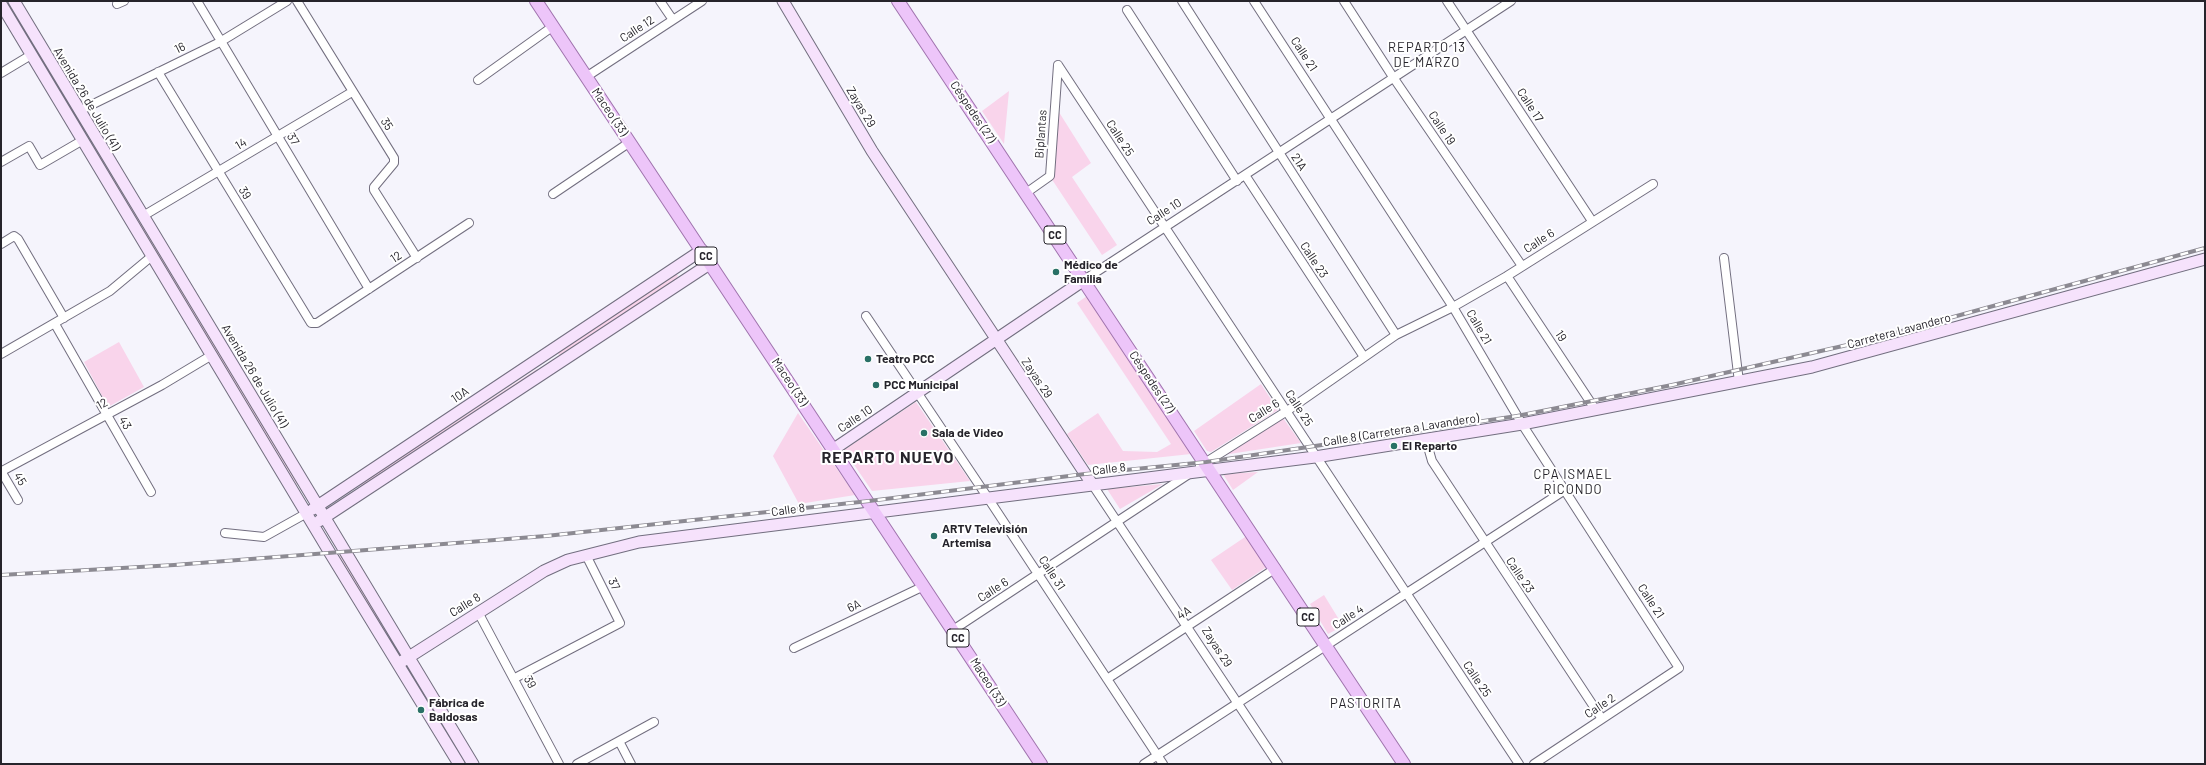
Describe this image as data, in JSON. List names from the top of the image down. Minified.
{"streets":{"main road":["Maceo (33)","Céspedes (27)","CC"],"street":["Calle 12","16","Calle 21","Avenida 26 de Julio (41)","Calle 17","Zayas 29","35","Calle 19","Biplantas","Calle 25","37","14","21A","39","Calle 10","Calle 6","12","Calle 23","Carretera Lavandero","19","10A","43","Calle 8 (Carretera a Lavandero)","Calle 8","45","Calle 31","6A","4A","Calle 4","Calle 2"]},"crossings":[["Calle 12","Maceo (33)"],["16","Avenida 26 de Julio (41)"],["16","37"],["16","39"],["Calle 21","Calle 10"],["Calle 21","Calle 6"],["Calle 21","Calle 8 (Carretera a Lavandero)"],["Calle 21","Calle 4"],["Calle 21","Calle 2"],["Avenida 26 de Julio (41)","14"],["Avenida 26 de Julio (41)","12"],["Avenida 26 de Julio (41)","10A"],["Avenida 26 de Julio (41)","Calle 8"],["Calle 17","Calle 10"],["Calle 17","Calle 6"],["Zayas 29","Calle 10"],["Zayas 29","Calle 6"],["Zayas 29","Calle 8"],["Zayas 29","4A"],["Zayas 29","Calle 4"],["Maceo (33)","Calle 10"],["Maceo (33)","Calle 6"],["Maceo (33)","10A"],["Maceo (33)","Calle 8"],["Maceo (33)","6A"],["Céspedes (27)","Biplantas"],["Céspedes (27)","Calle 10"],["Céspedes (27)","Calle 6"],["Céspedes (27)","Calle 8 (Carretera a Lavandero)"],["Céspedes (27)","Calle 8"],["Céspedes (27)","4A"],["Céspedes (27)","Calle 4"],["35","14"],["35","12"],["Calle 19","Calle 10"],["Calle 19","Calle 6"],["Biplantas","Calle 25"],["Calle 25","Calle 10"],["Calle 25","Calle 6"],["Calle 25","Calle 8 (Carretera a Lavandero)"],["Calle 25","Calle 4"],["37","14"],["37","39"],["37","12"],["37","Calle 8"],["14","39"],["21A","Calle 10"],["21A","Calle 6"],["39","12"],["39","Calle 8"],["Calle 10","Calle 23"],["Calle 10","Calle 31"],["Calle 6","Calle 23"],["Calle 6","19"],["Calle 6","Calle 8 (Carretera a Lavandero)"],["Calle 6","Calle 8"],["Calle 6","Calle 31"],["12","43"],["12","45"],["Calle 23","Calle 8 (Carretera a Lavandero)"],["Calle 23","Calle 4"],["Calle 23","Calle 2"],["Carretera Lavandero","19"],["Carretera Lavandero","Calle 8 (Carretera a Lavandero)"],["19","Calle 8 (Carretera a Lavandero)"],["Calle 8 (Carretera a Lavandero)","Calle 8"],["Calle 8","Calle 31"],["Calle 31","4A"],["Calle 31","Calle 4"]],"districts":["REPARTO 13 DE MARZO","REPARTO NUEVO","CPA ISMAEL RICONDO","PASTORITA"],"places":["Médico de Familia","Teatro PCC","PCC Municipal","Sala de Video","El Reparto","ARTV Televisión Artemisa","Fábrica de Baldosas"]}
